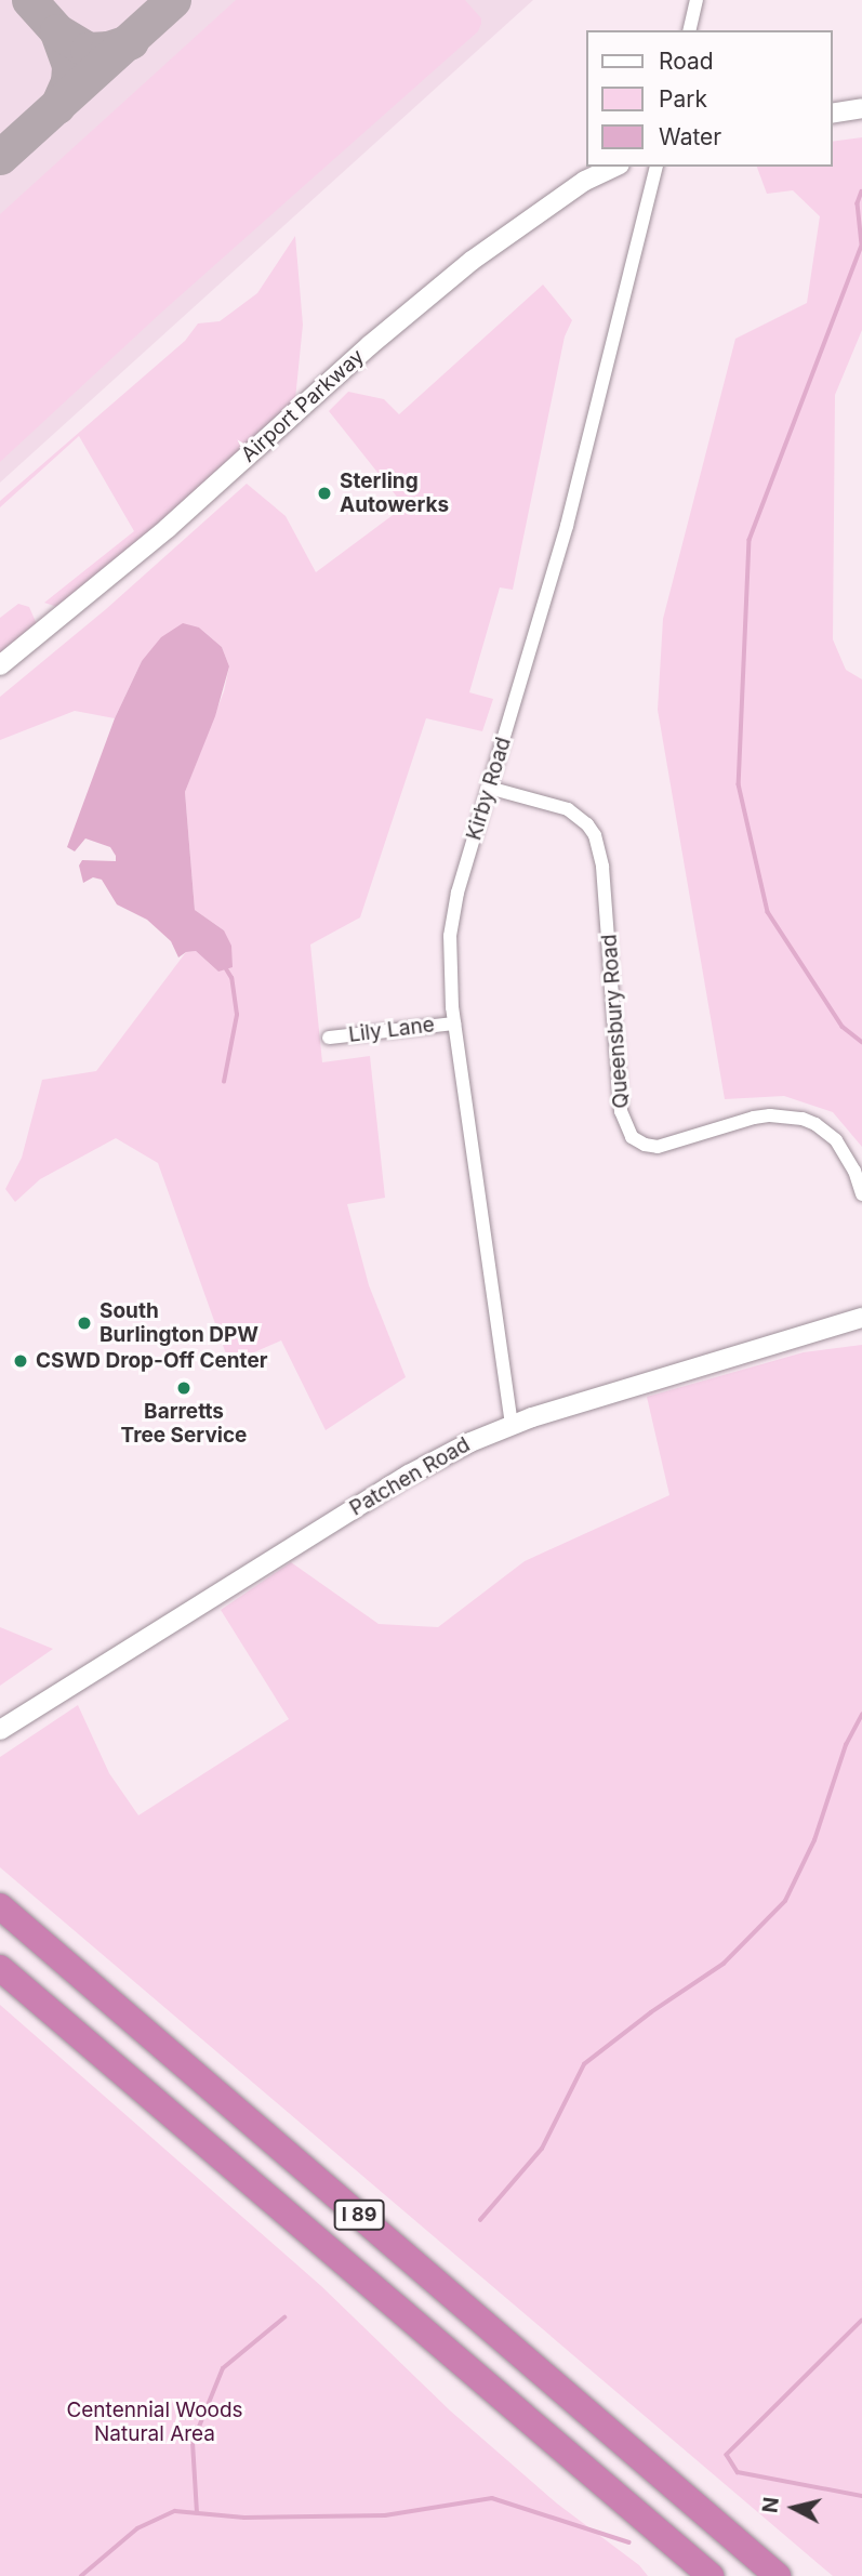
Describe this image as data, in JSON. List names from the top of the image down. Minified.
{"streets":{"highway":["I 89"],"street":["Airport Parkway","Kirby Road","Queensbury Road","Lily Lane","Patchen Road"]},"crossings":[["Kirby Road","Queensbury Road"],["Kirby Road","Lily Lane"],["Kirby Road","Patchen Road"]],"parks":["Centennial Woods Natural Area"],"places":["Sterling Autowerks","South Burlington DPW","CSWD Drop-Off Center","Barretts Tree Service"],"legend":["Road","Park","Water"],"north":"left"}
